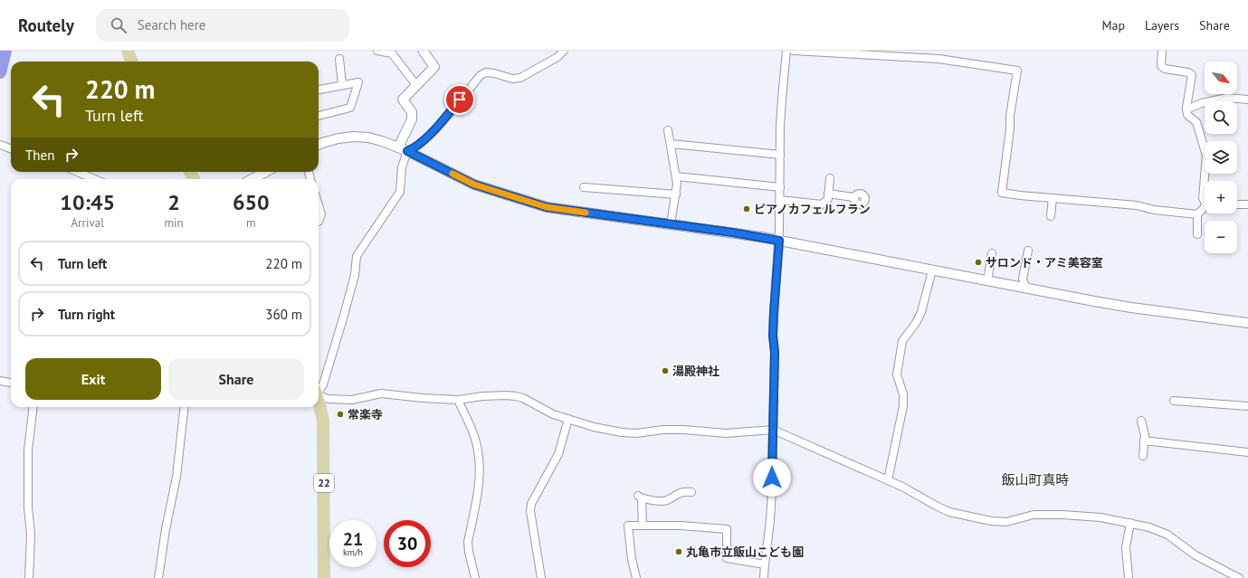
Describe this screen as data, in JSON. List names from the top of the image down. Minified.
{"streets":{"main road":["22"]},"districts":["飯山町真時"],"places":["ピアノカフェルフラン","サロンド・アミ美容室","湯殿神社","常楽寺","丸亀市立飯山こども園"],"north":"bottom right","page":{"header":"Routely","search":"Search here","nav":["Map","Layers","Share"],"map_buttons":["+","−"],"turn":["220 m","Turn left"],"then":"Then","eta":["10:45","Arrival","2","min","650","m"],"list":[{"name":"Turn left","value":"220 m"},{"name":"Turn right","value":"360 m"}],"buttons":["Exit","Share"],"speed":"21 km/h","limit":"30"}}
